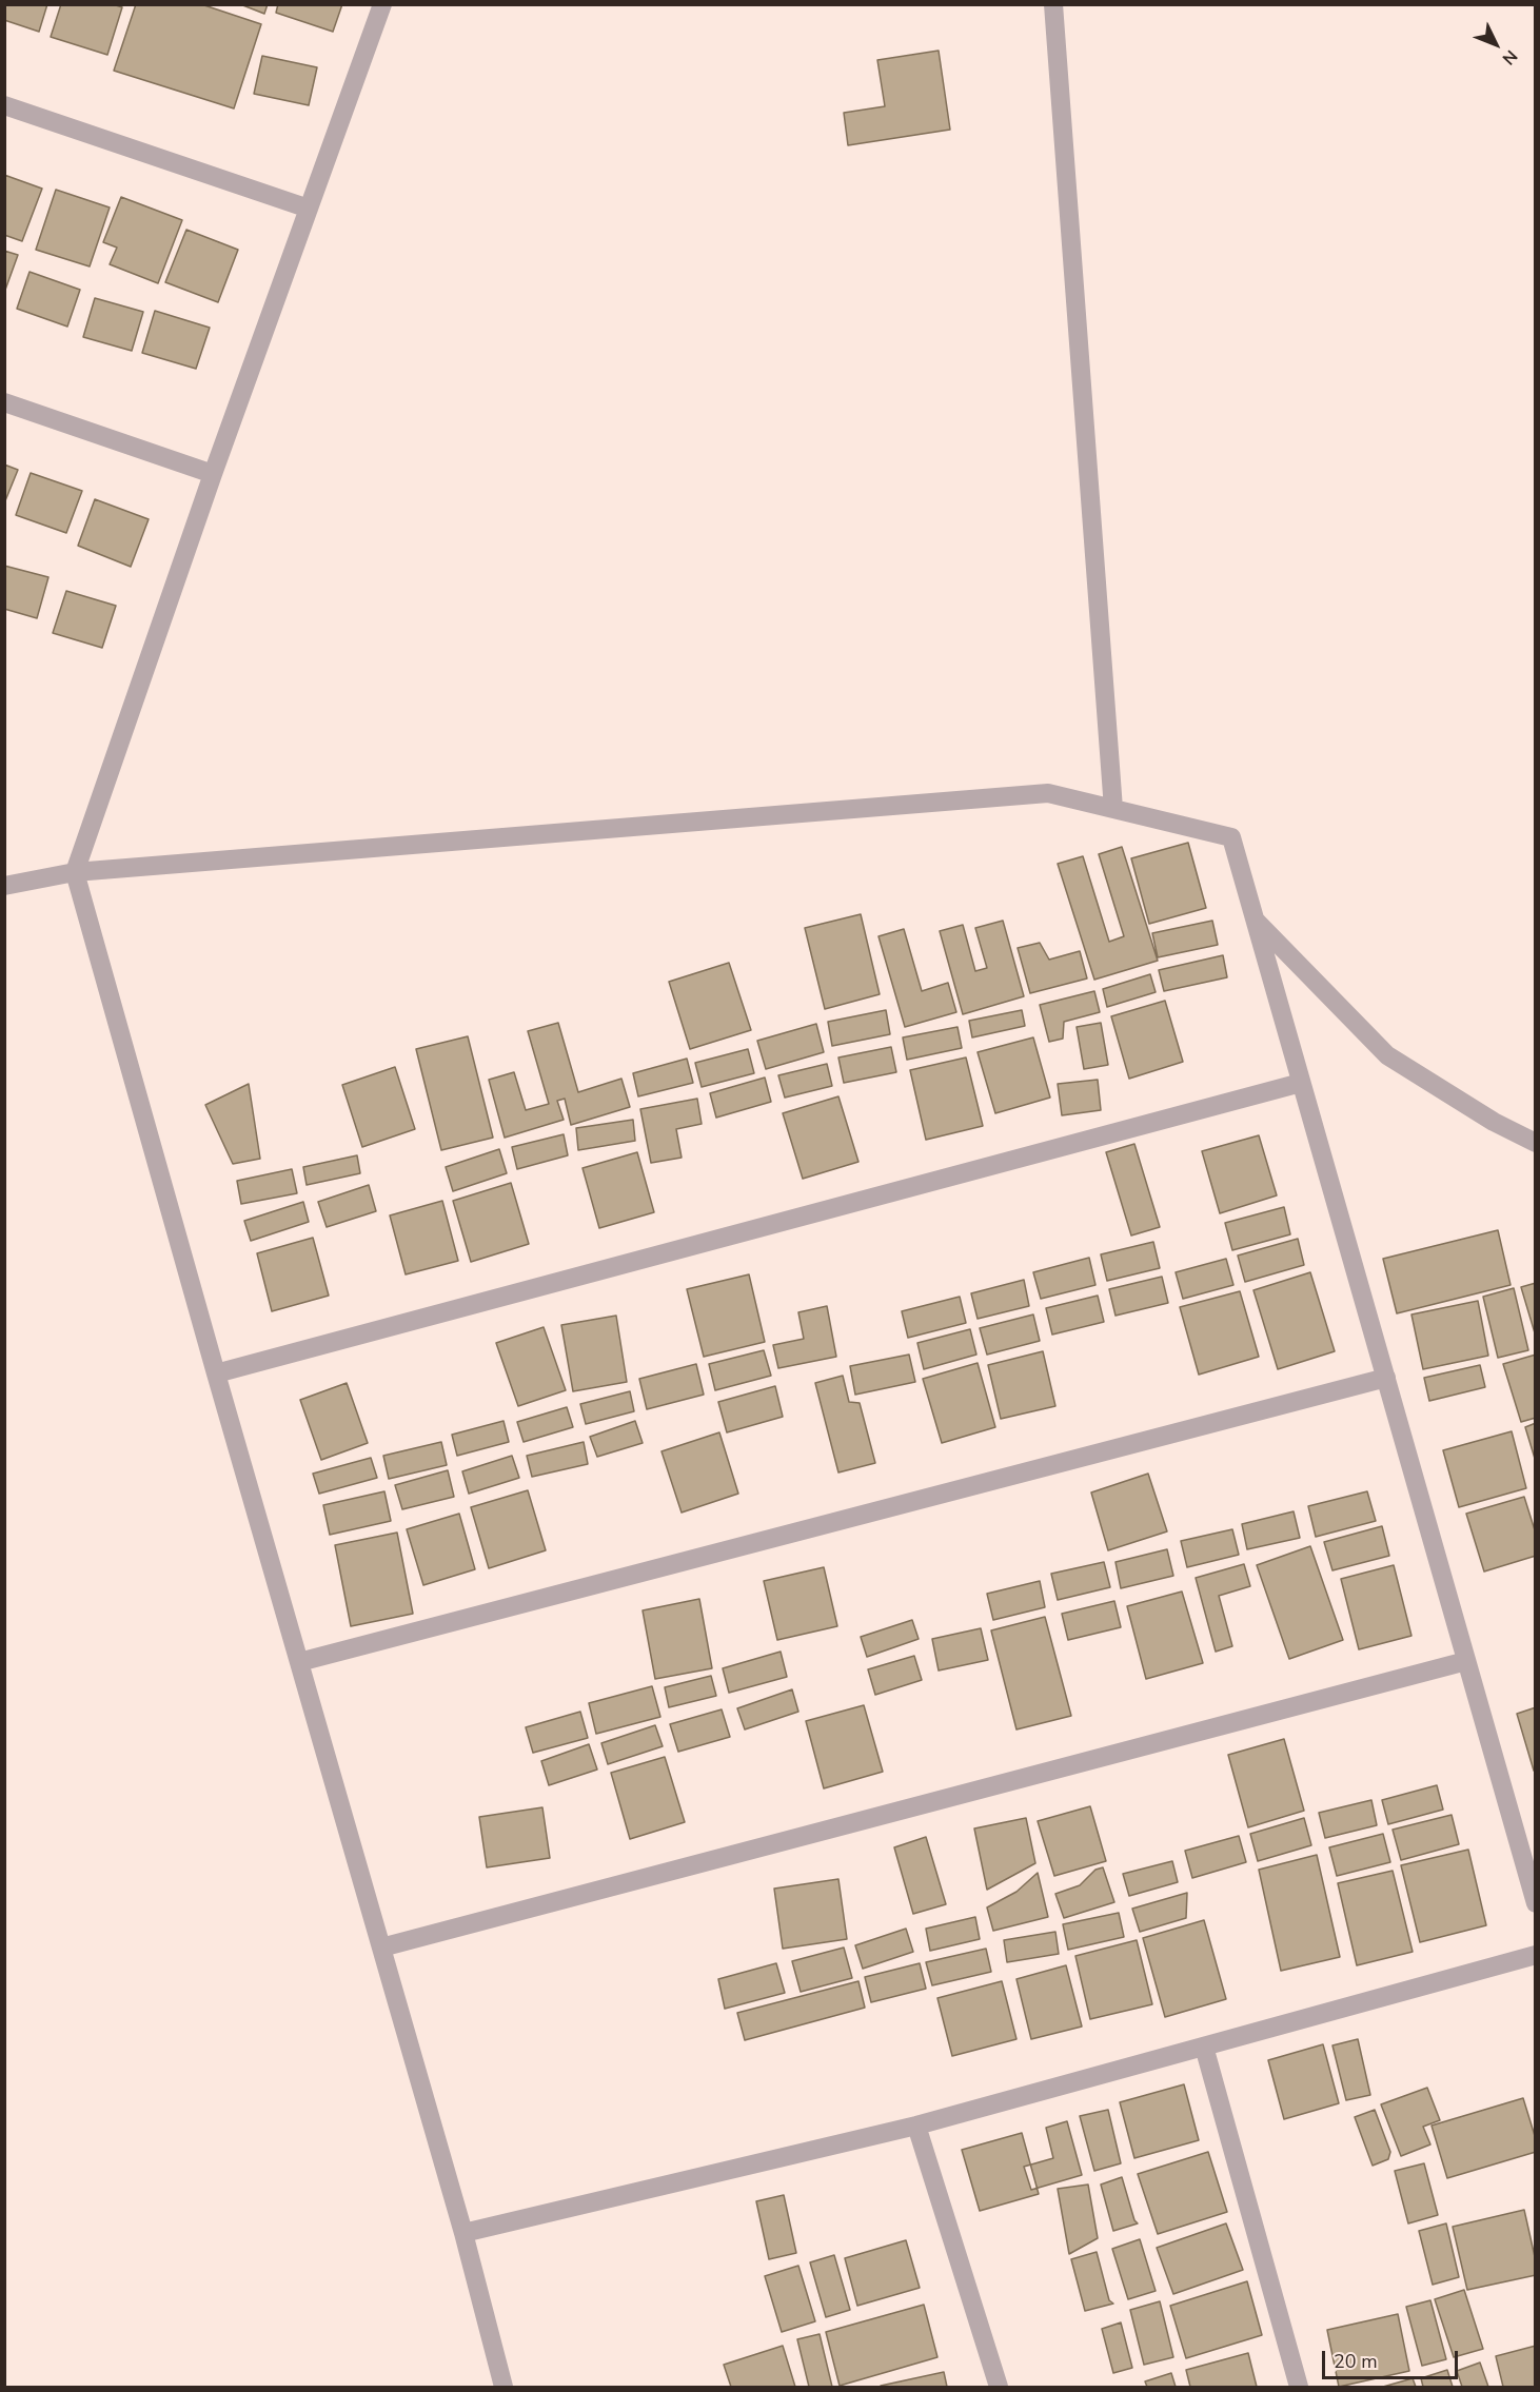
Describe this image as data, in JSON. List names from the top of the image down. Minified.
{"scale_bar":"20 m","north":"bottom right"}
